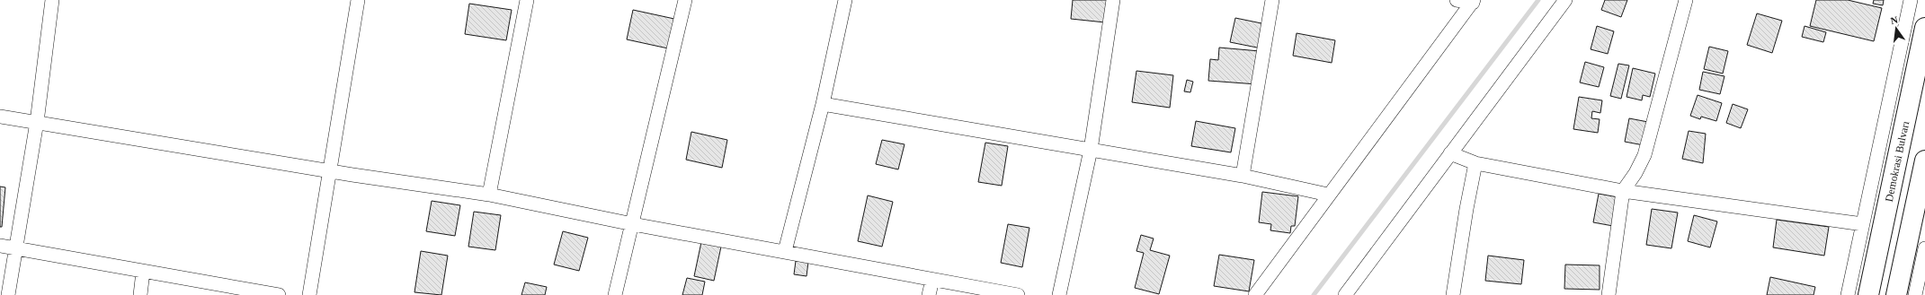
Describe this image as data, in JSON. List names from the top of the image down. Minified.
{"streets":{"highway":["Demokrasi Bulvarı"]},"north":"top"}
